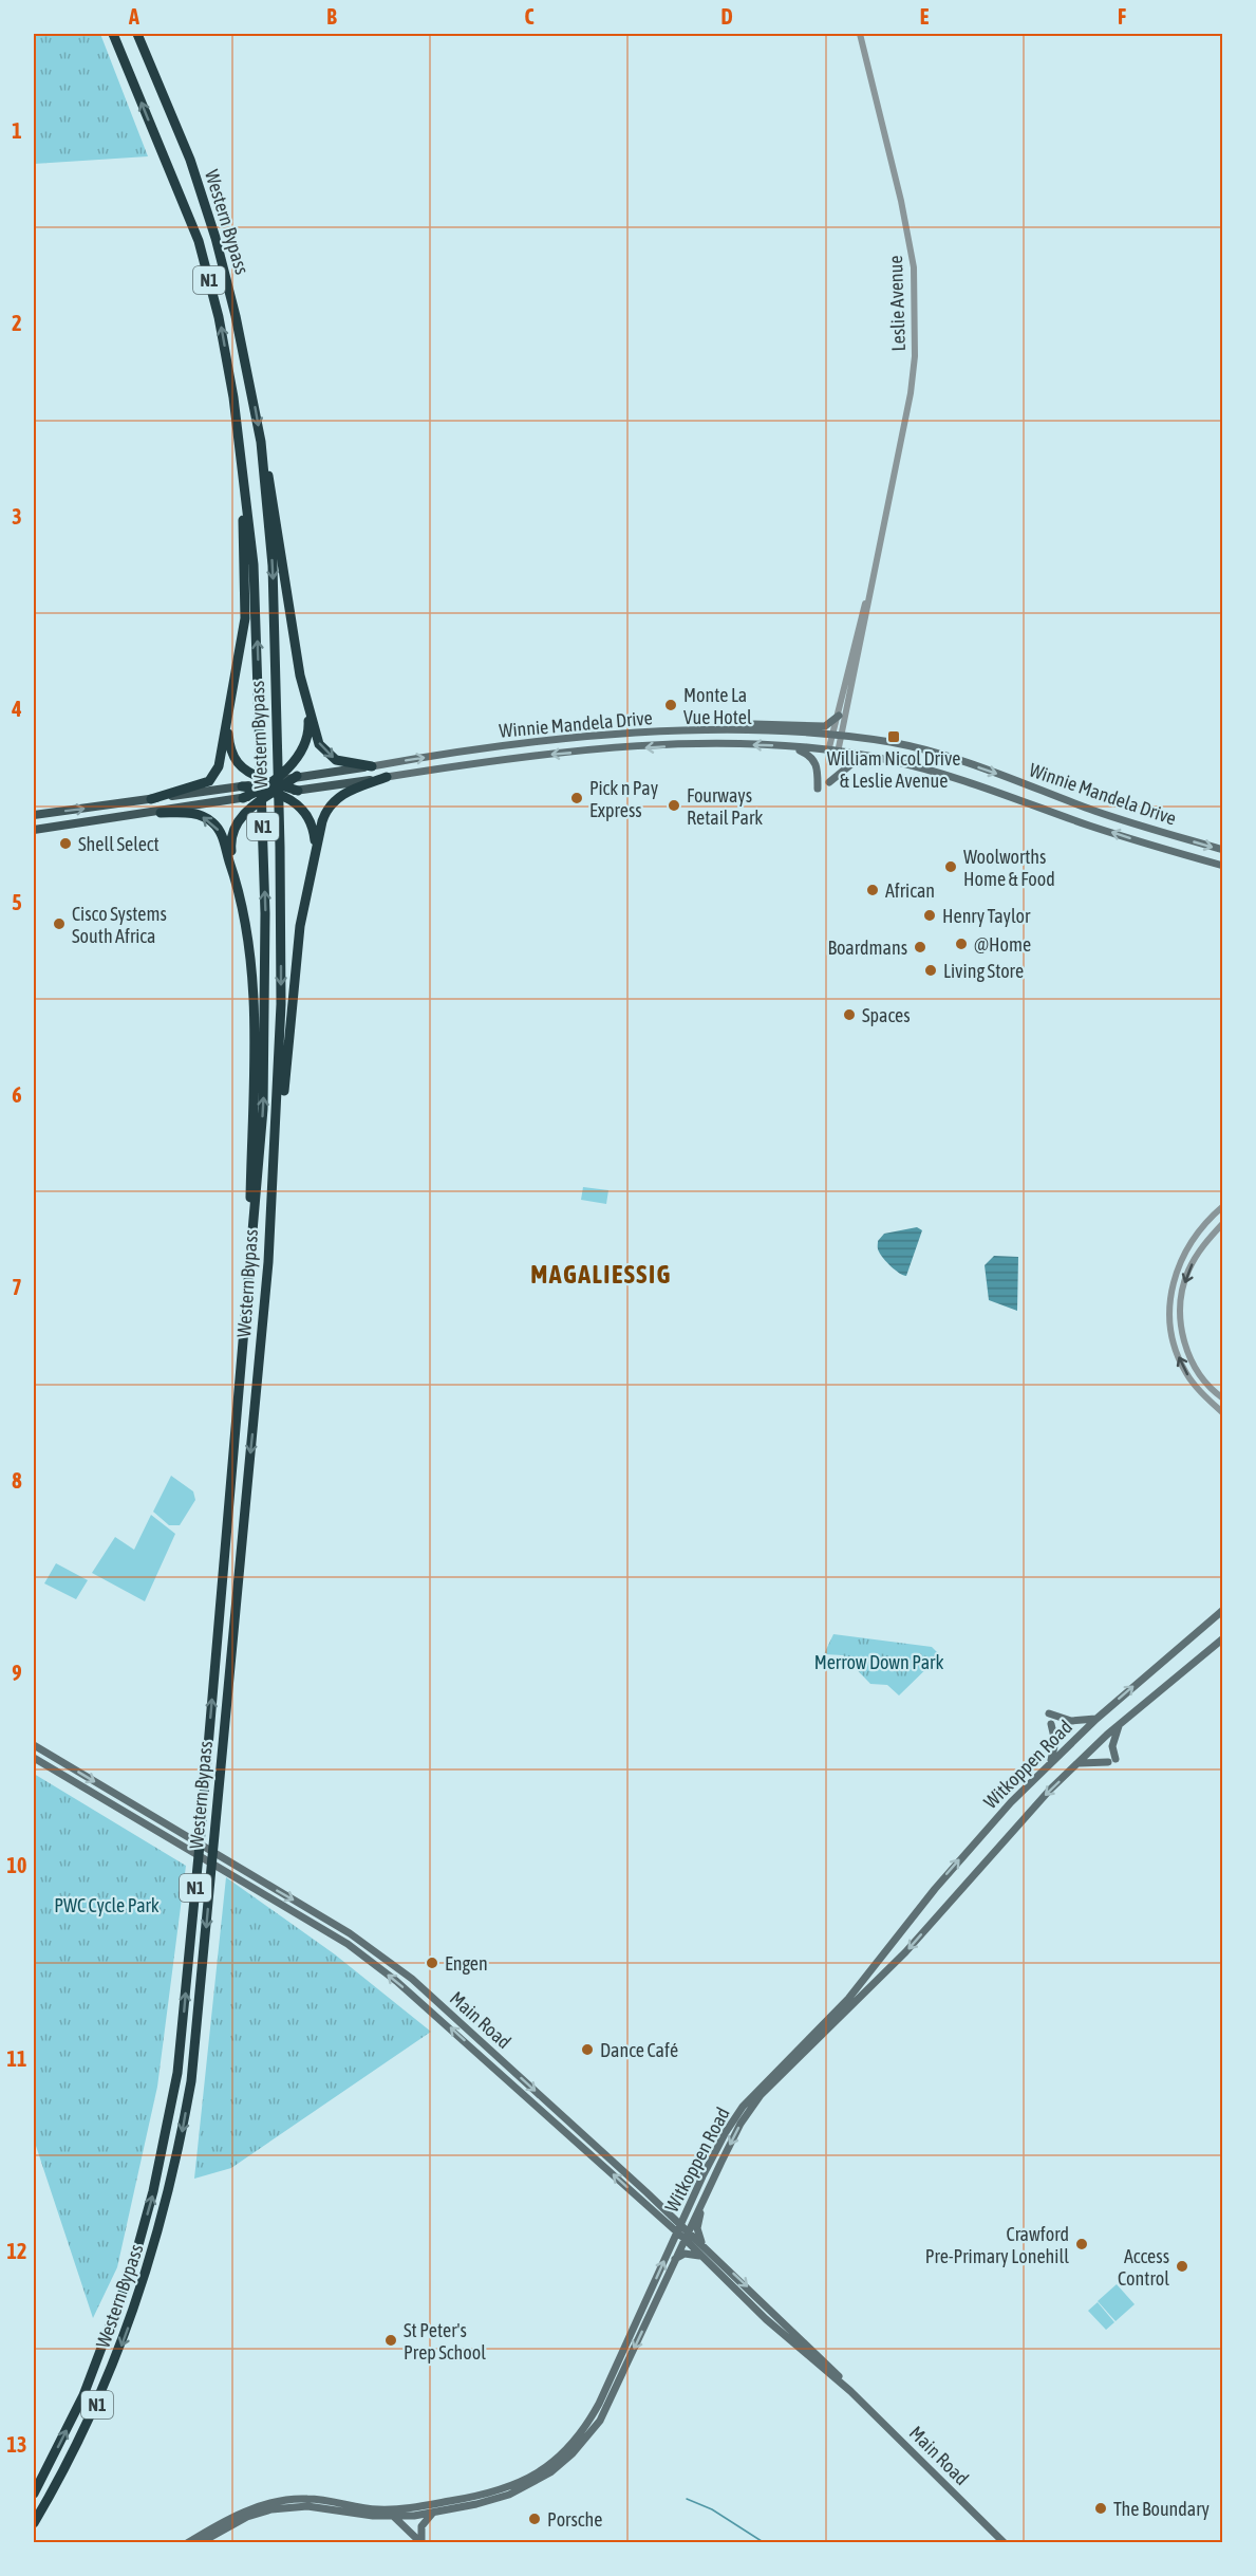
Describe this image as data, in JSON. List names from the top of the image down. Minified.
{"streets":{"highway":["Western Bypass","N1"],"main road":["Winnie Mandela Drive","Witkoppen Road","Main Road"],"street":["Leslie Avenue"]},"crossings":[["Leslie Avenue","Winnie Mandela Drive"],["Witkoppen Road","Main Road"]],"districts":["MAGALIESSIG"],"parks":["Merrow Down Park","PWC Cycle Park"],"places":{"other":["Monte La Vue Hotel","Pick n Pay Express","Fourways Retail Park","Shell Select","Woolworths Home & Food","African","Henry Taylor","Cisco Systems South Africa","@Home","Boardmans","Living Store","Spaces","Engen","Dance Café","Crawford Pre-Primary Lonehill","Access Control","St Peter's Prep School","The Boundary","Porsche"],"transit":["William Nicol Drive & Leslie Avenue"]},"grid":{"columns":["A","B","C","D","E","F"],"rows":["1","2","3","4","5","6","7","8","9","10","11","12","13"]}}
